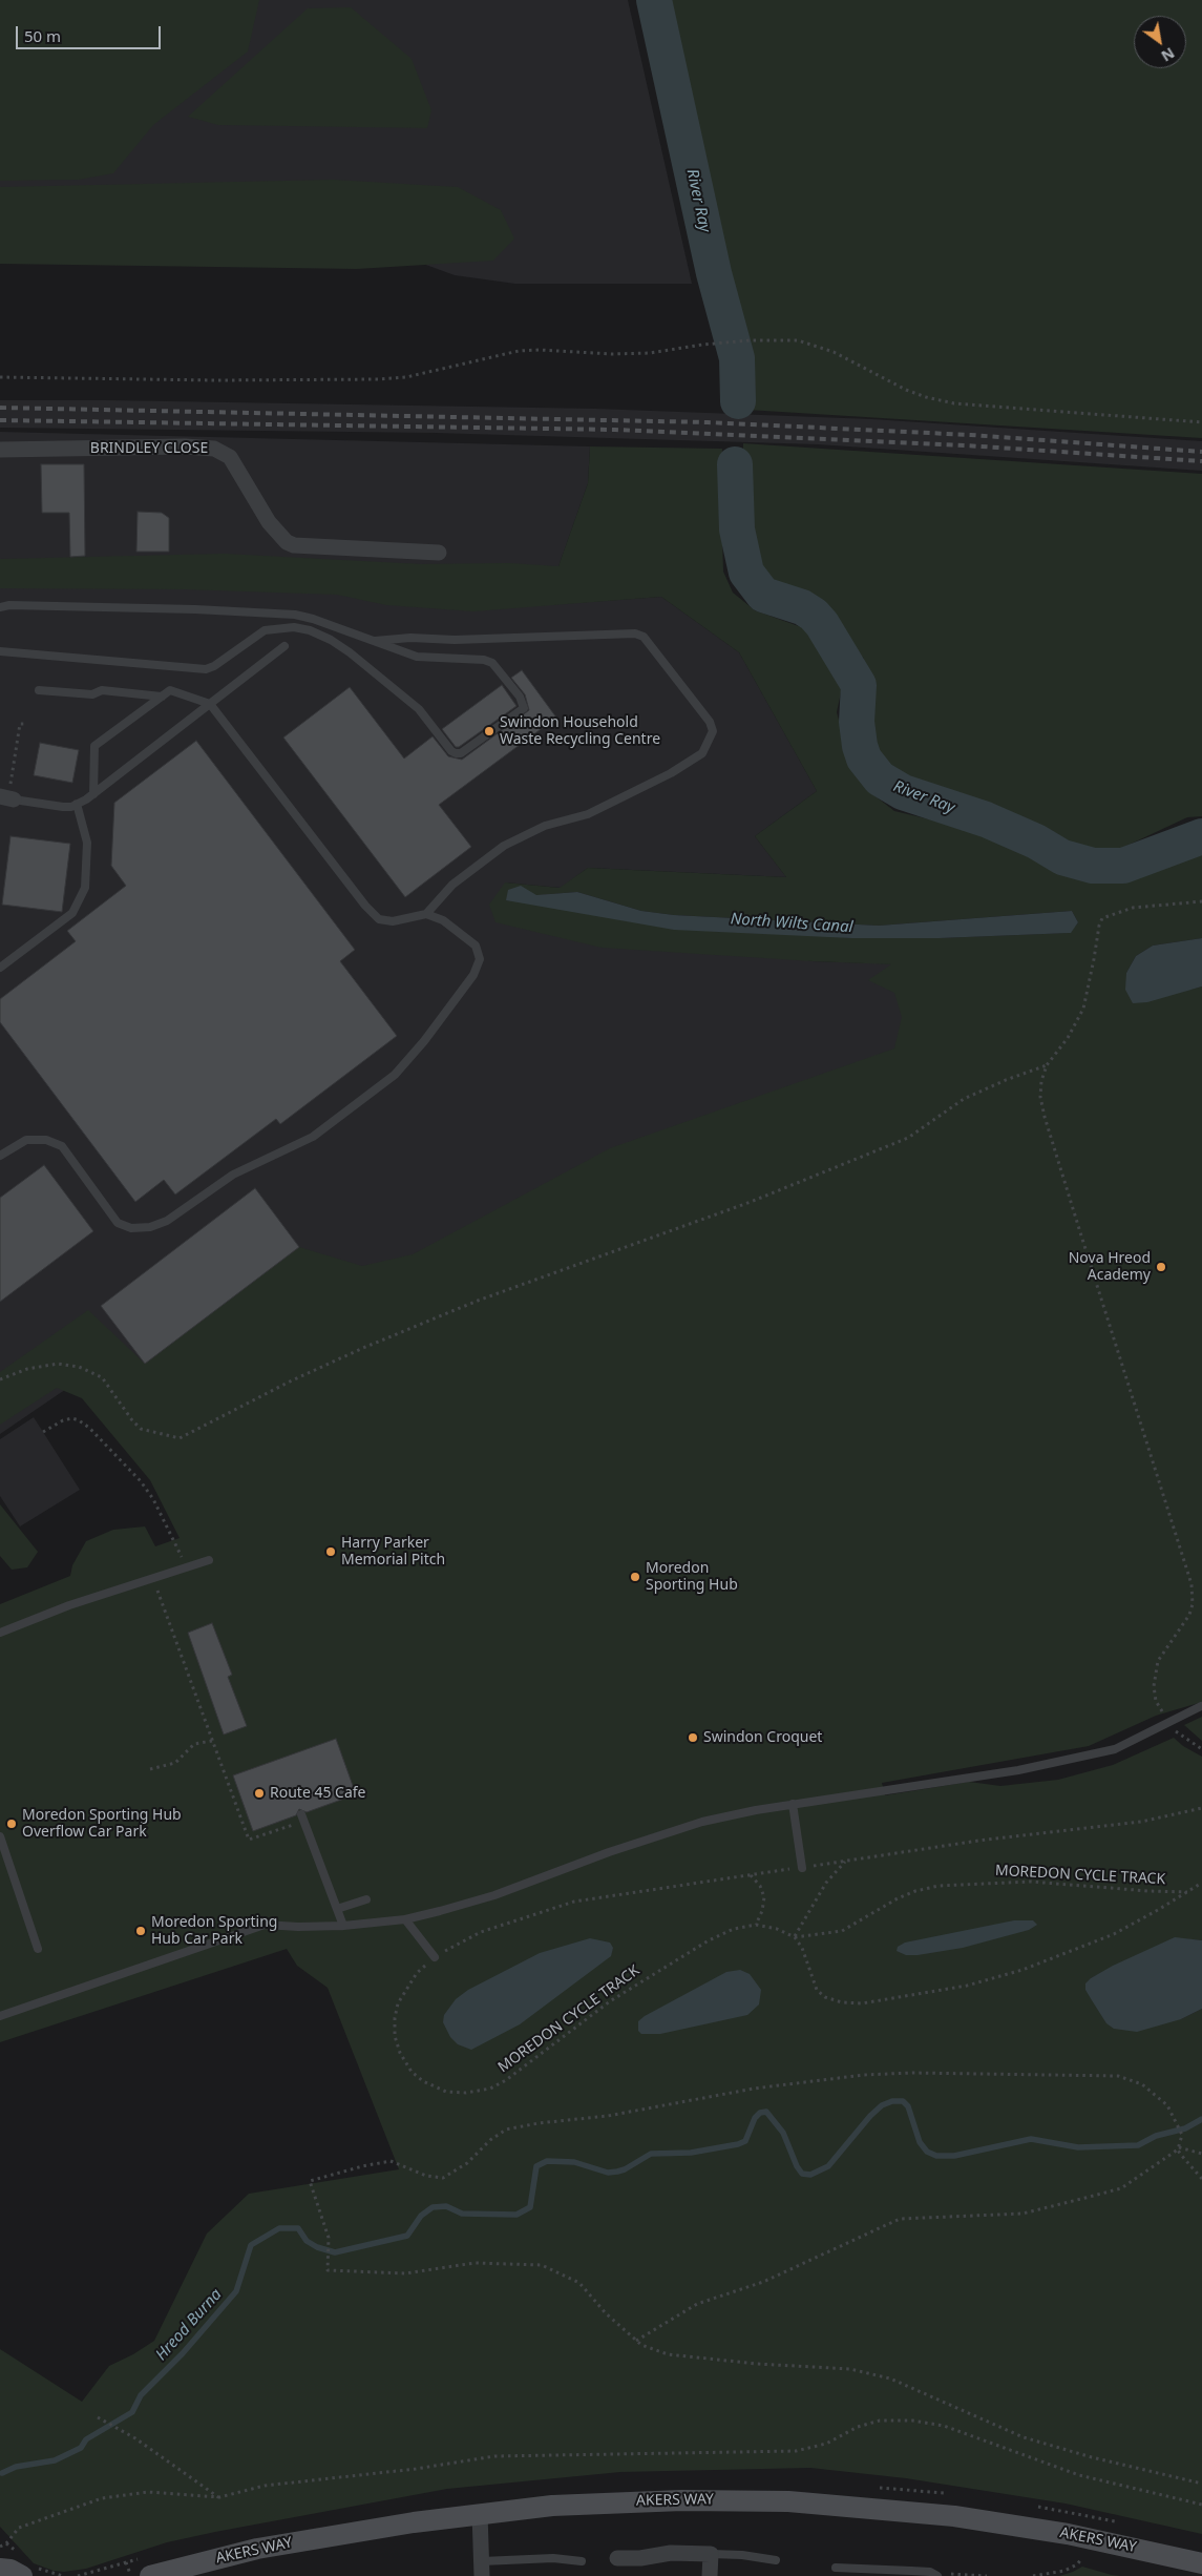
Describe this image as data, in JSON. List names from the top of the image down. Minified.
{"streets":{"main road":["AKERS WAY"],"street":["BRINDLEY CLOSE"],"path":["MOREDON CYCLE TRACK"]},"water":["River Ray","North Wilts Canal","Hreod Burna"],"places":["Swindon Household Waste Recycling Centre","Nova Hreod Academy","Harry Parker Memorial Pitch","Moredon Sporting Hub","Swindon Croquet","Route 45 Cafe","Moredon Sporting Hub Overflow Car Park","Moredon Sporting Hub Car Park"],"scale_bar":"50 m","north":"bottom right"}
